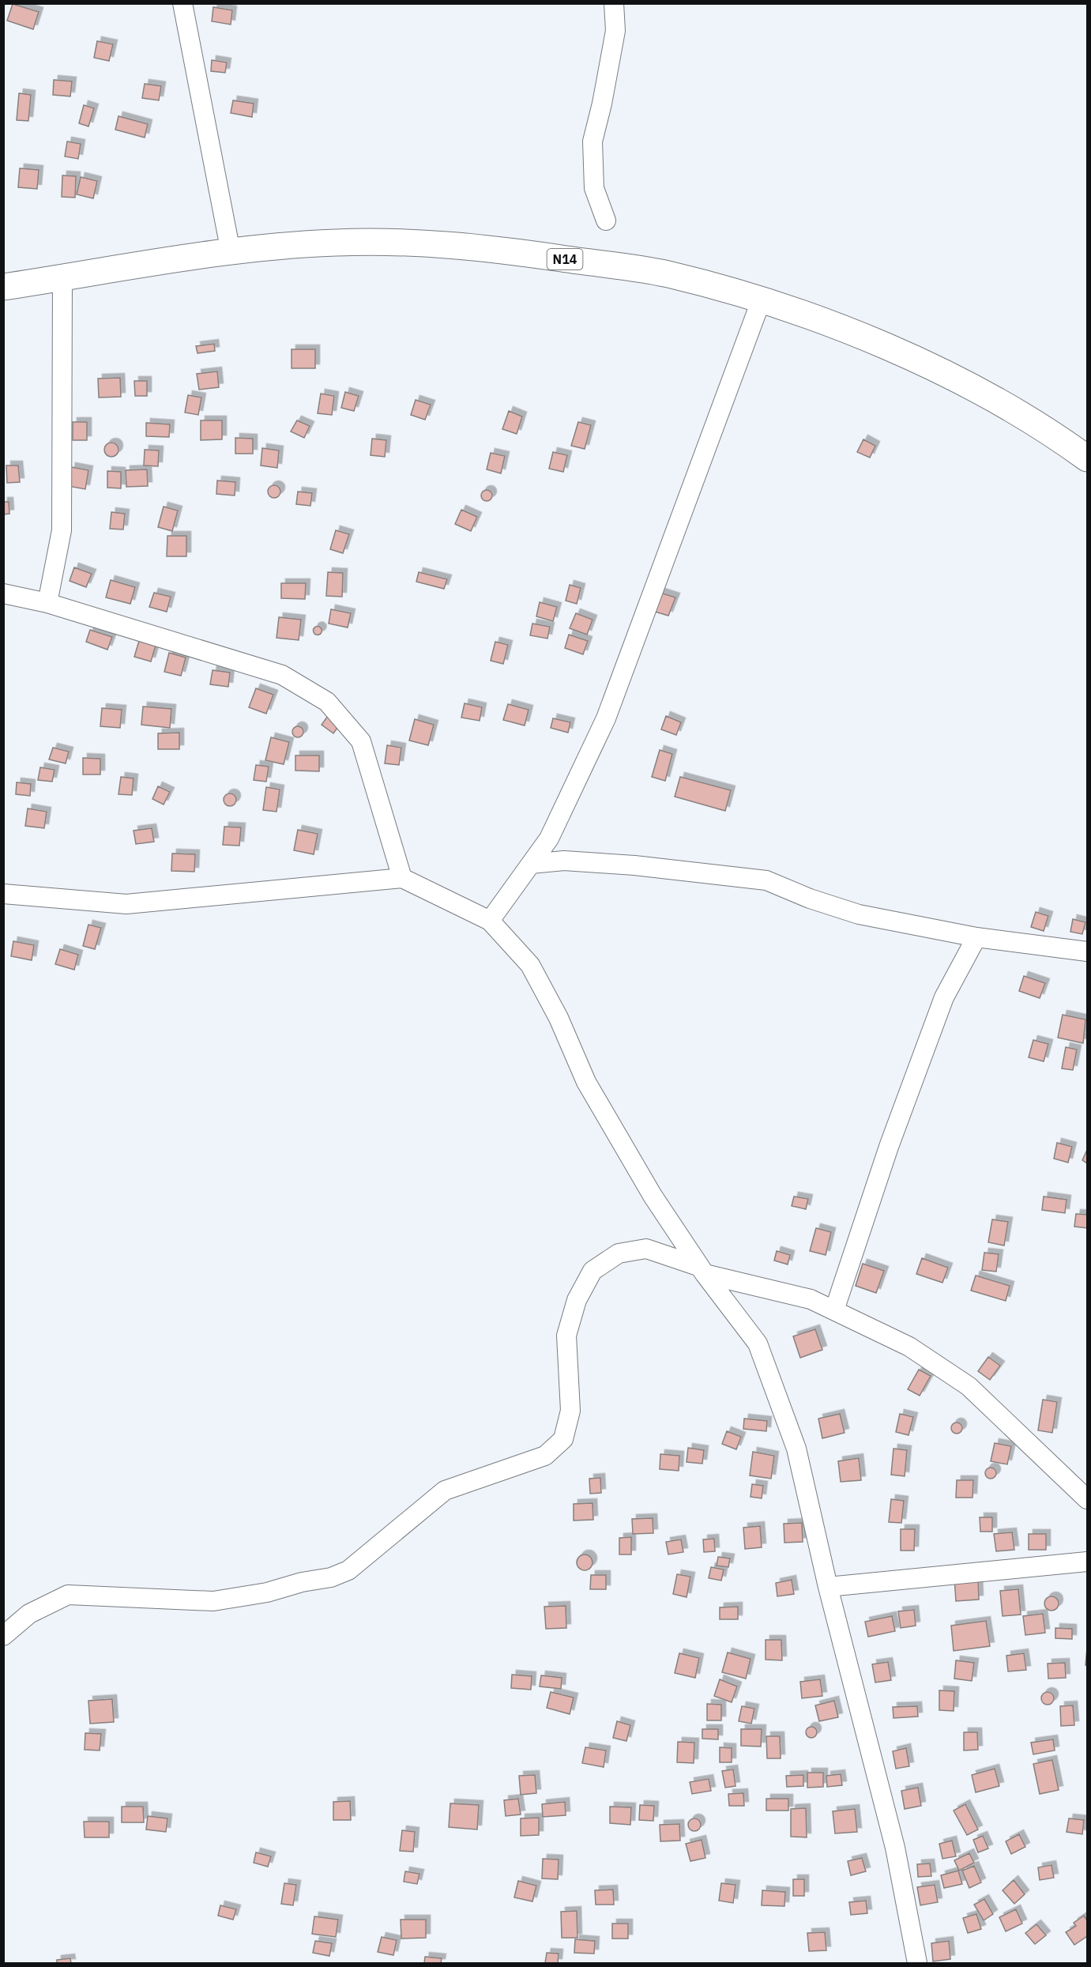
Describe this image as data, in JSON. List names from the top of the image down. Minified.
{"streets":{"main road":["N14"]}}
